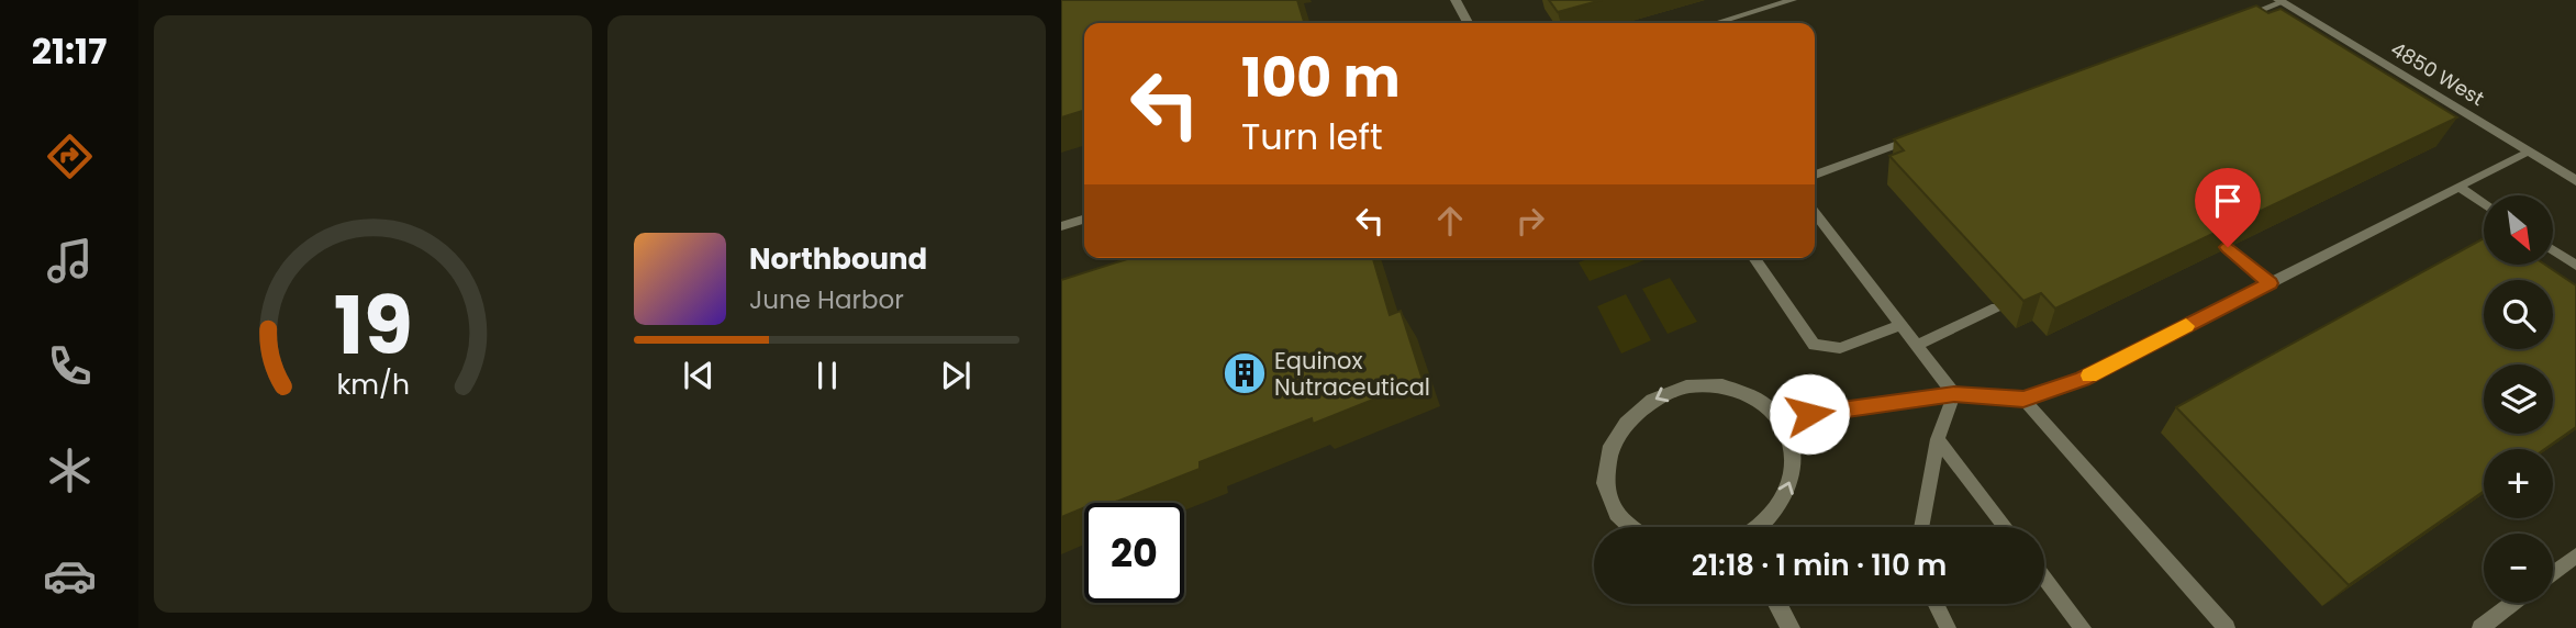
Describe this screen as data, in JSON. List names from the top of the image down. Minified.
{"streets":{"street":["4850 West"]},"places":{"building":["Equinox Nutraceutical"]},"north":"bottom right","page":{"tabs":"21:17","turn":["100 m","Turn left"],"map_buttons":["+","−"],"song":["Northbound","June Harbor"],"limit":"20","trip":"21:18 · 1 min · 110 m","gauge":["19","km/h"]}}
